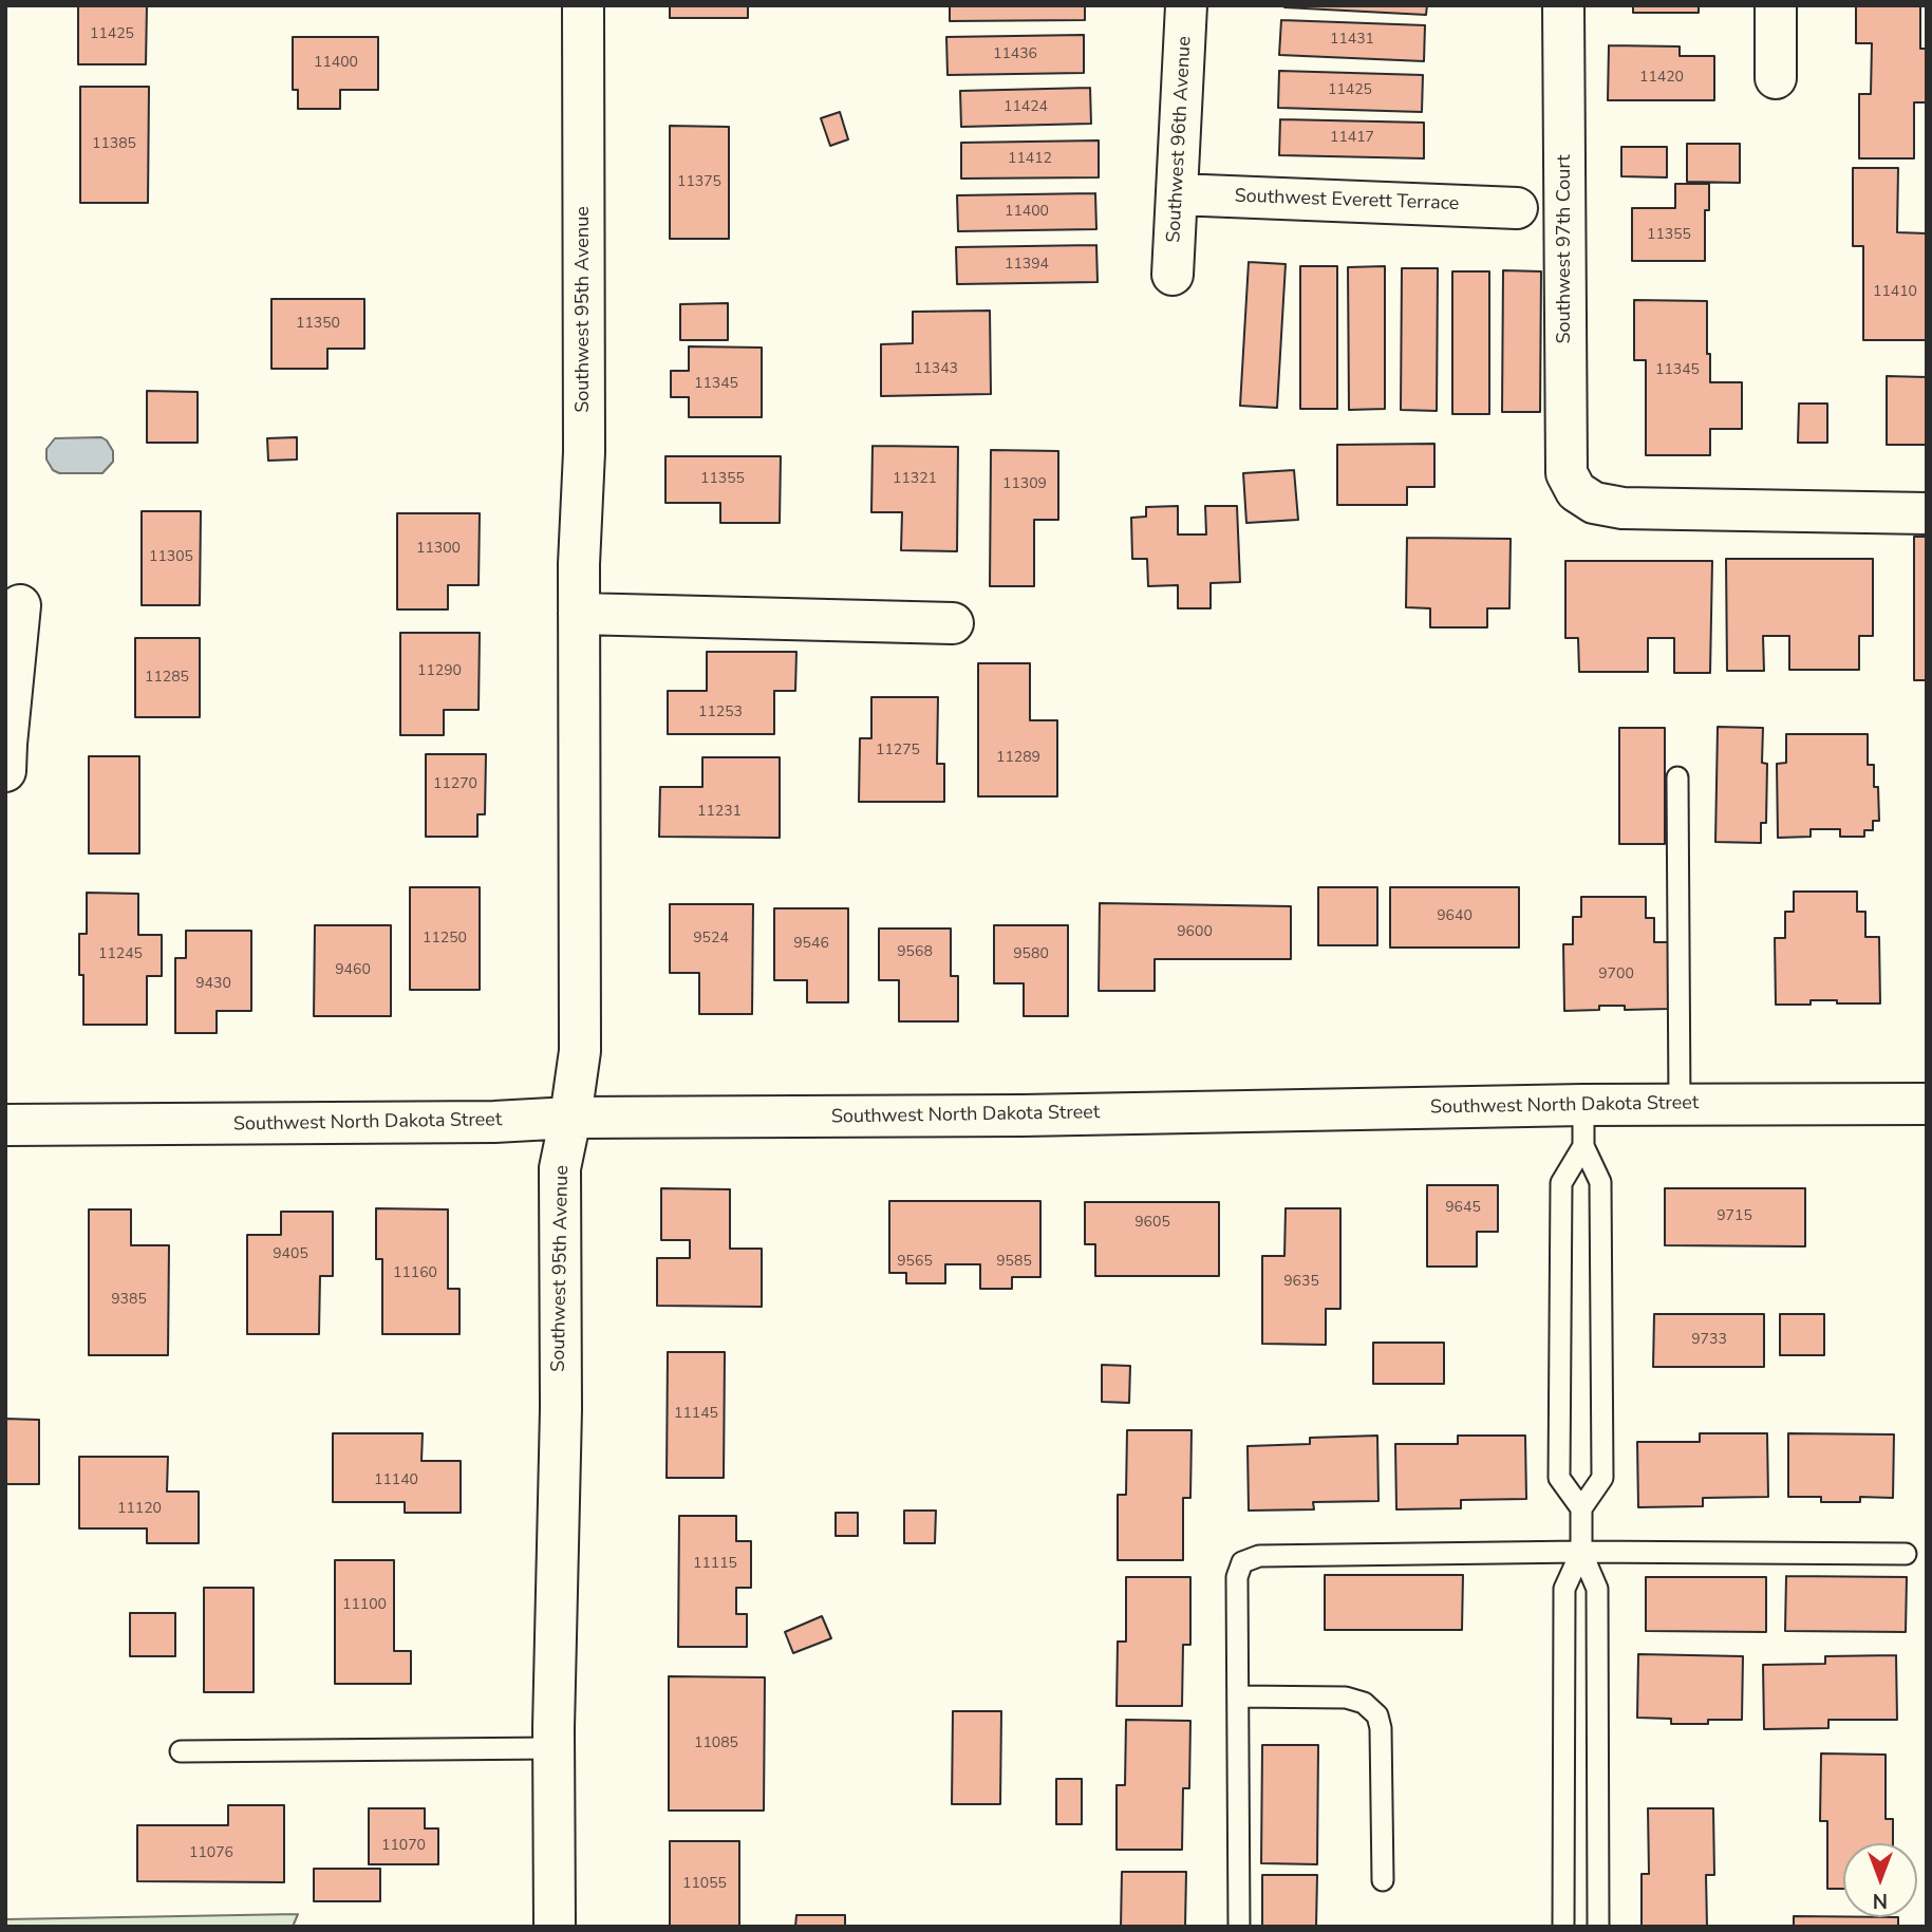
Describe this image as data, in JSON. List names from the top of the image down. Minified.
{"streets":{"street":["Southwest 96th Avenue","Southwest Everett Terrace","Southwest 97th Court","Southwest 95th Avenue","Southwest North Dakota Street"]},"crossings":[["Southwest 96th Avenue","Southwest Everett Terrace"],["Southwest 95th Avenue","Southwest North Dakota Street"]],"house_numbers":["11425","11431","11436","11400","11420","11425","11424","11417","11385","11412","11375","11400","11355","11394","11410","11350","11343","11345","11345","11355","11321","11309","11300","11305","11290","11285","11253","11275","11289","11270","11231","9640","9600","11250","9524","9546","9568","11245","9580","9460","9700","9430","9645","9715","9605","9405","9565","9585","11160","9635","9385","9733","11145","11140","11120","11115","11100","11085","11070","11076","11055"],"north":"bottom"}
